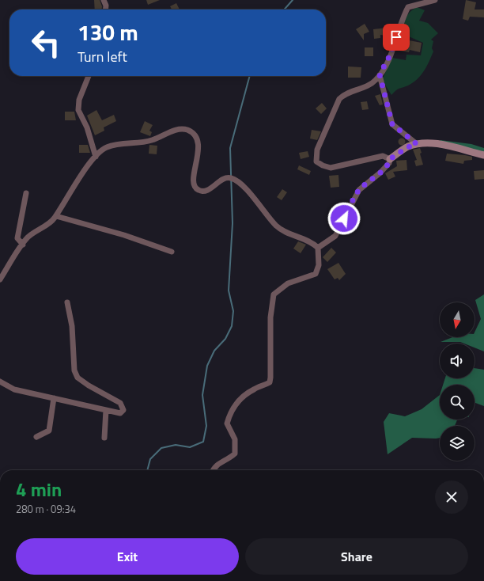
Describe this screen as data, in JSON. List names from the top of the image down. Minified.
{"north":"bottom","page":{"turn":["130 m","Turn left"],"heading":["4 min","280 m · 09:34"],"buttons":["Exit","Share"]}}
